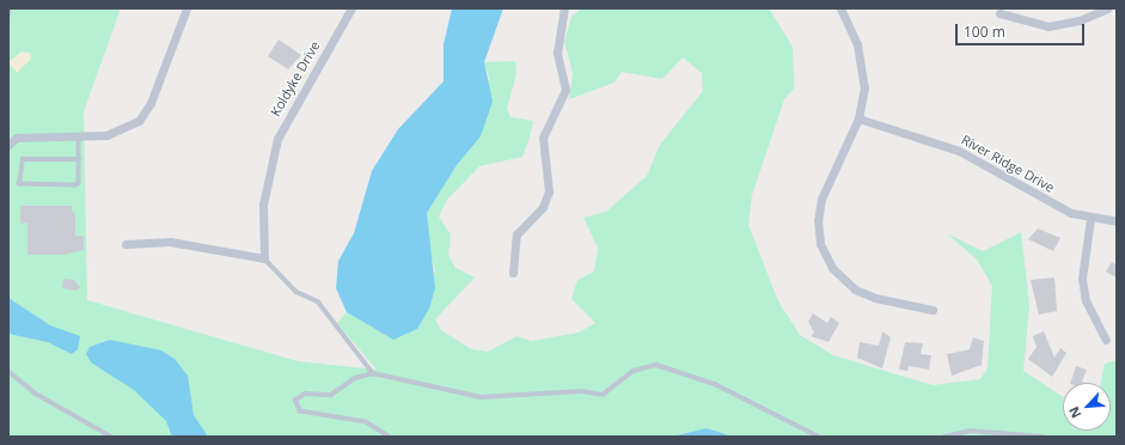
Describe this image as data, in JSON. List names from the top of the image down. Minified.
{"streets":{"street":["Koldyke Drive","River Ridge Drive"]},"scale_bar":"100 m","north":"bottom left"}
